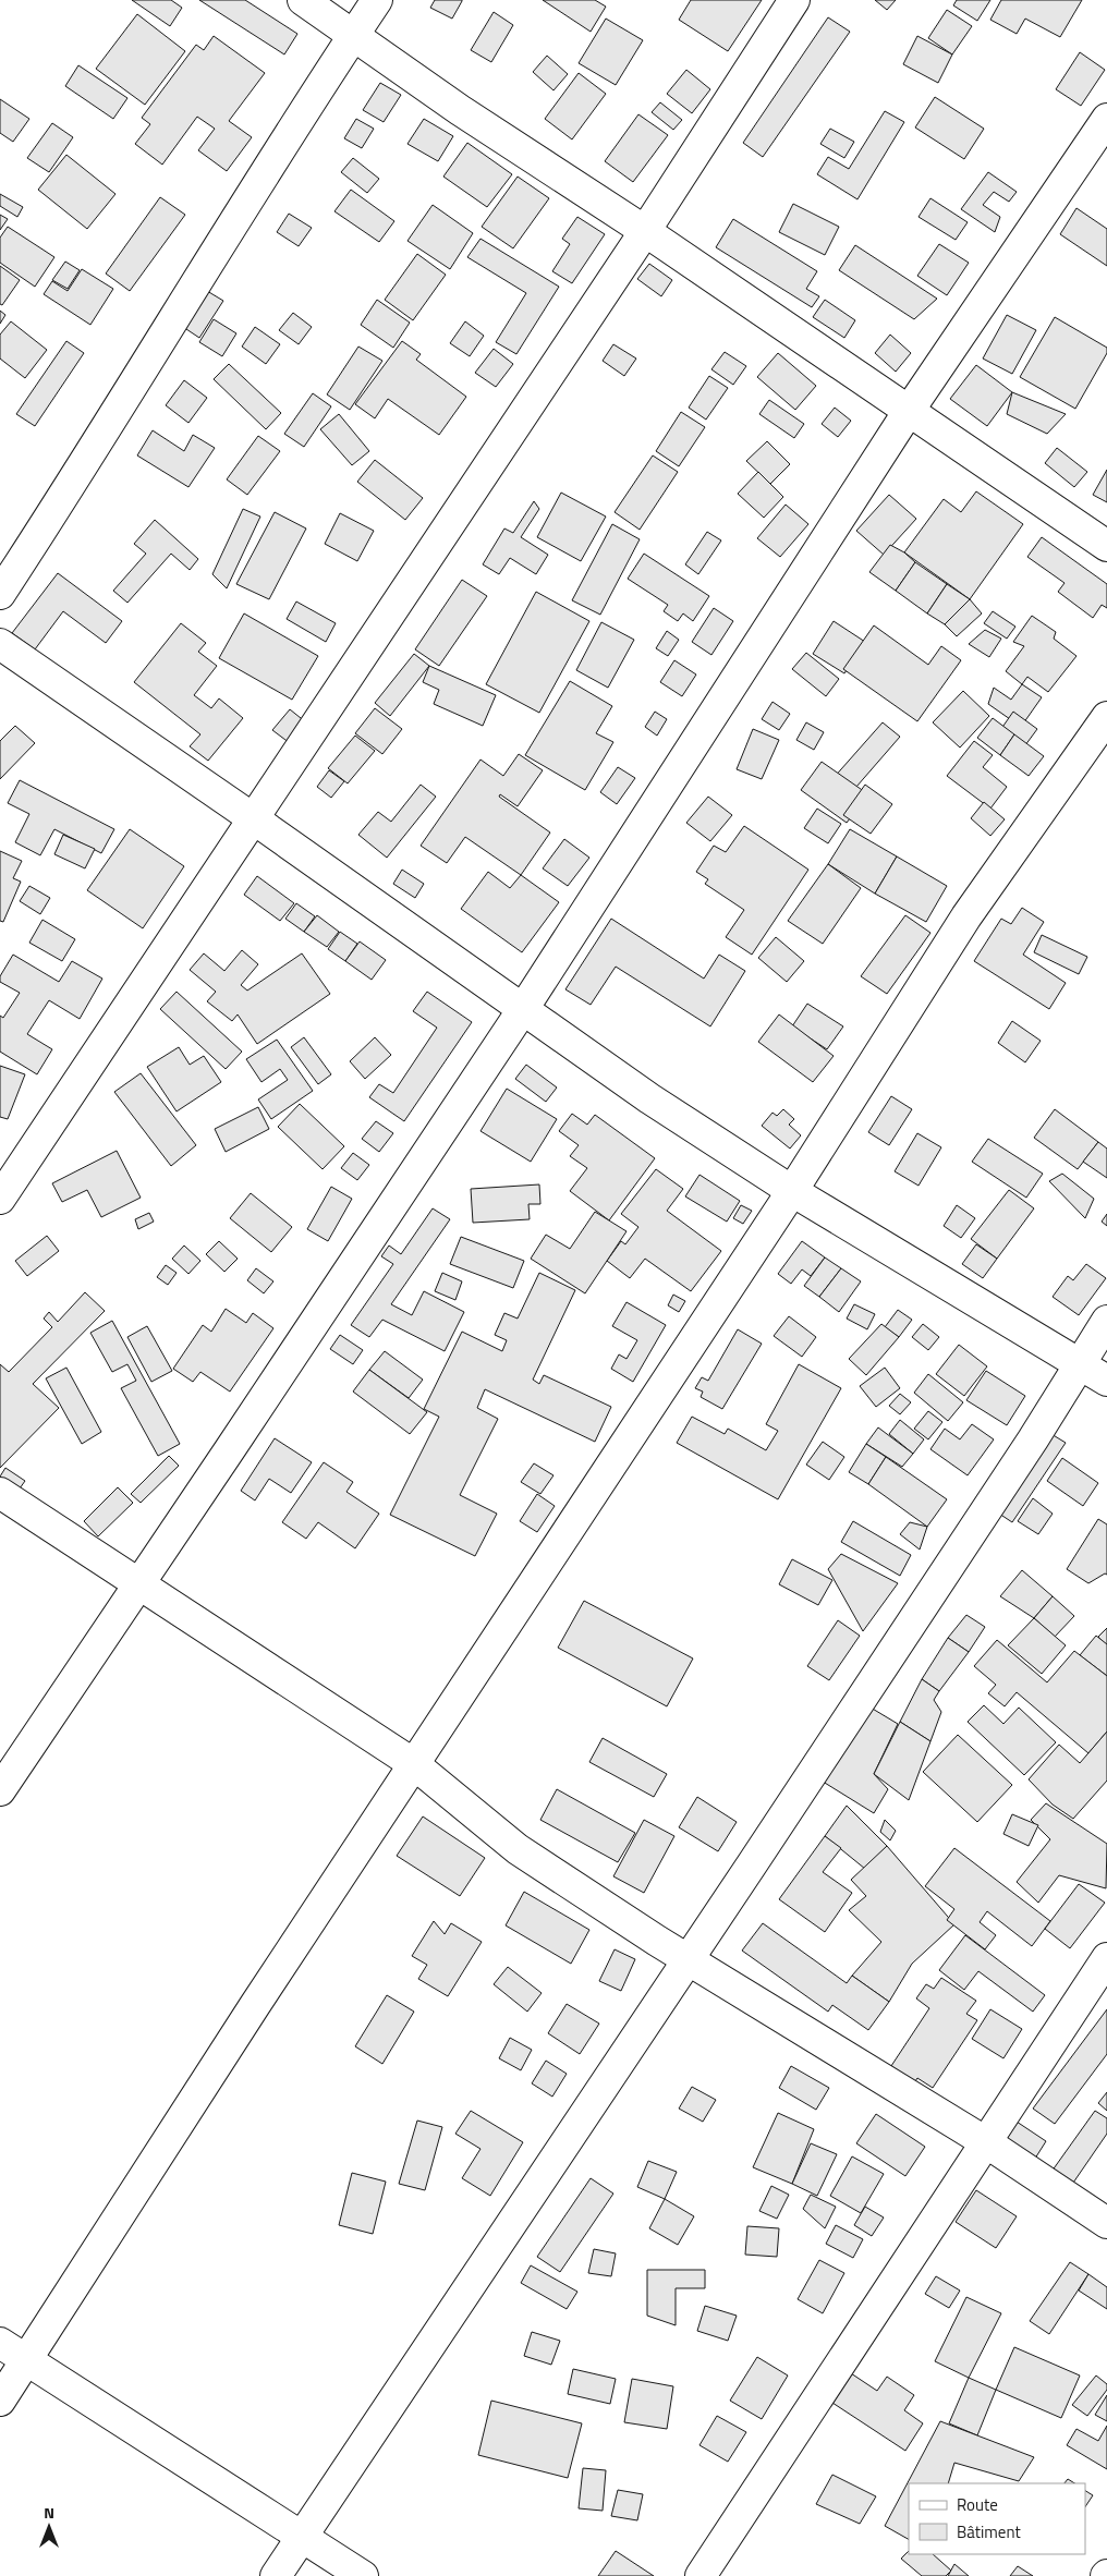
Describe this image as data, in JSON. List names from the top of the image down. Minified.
{"legend":["Route","Bâtiment"],"north":"top"}
